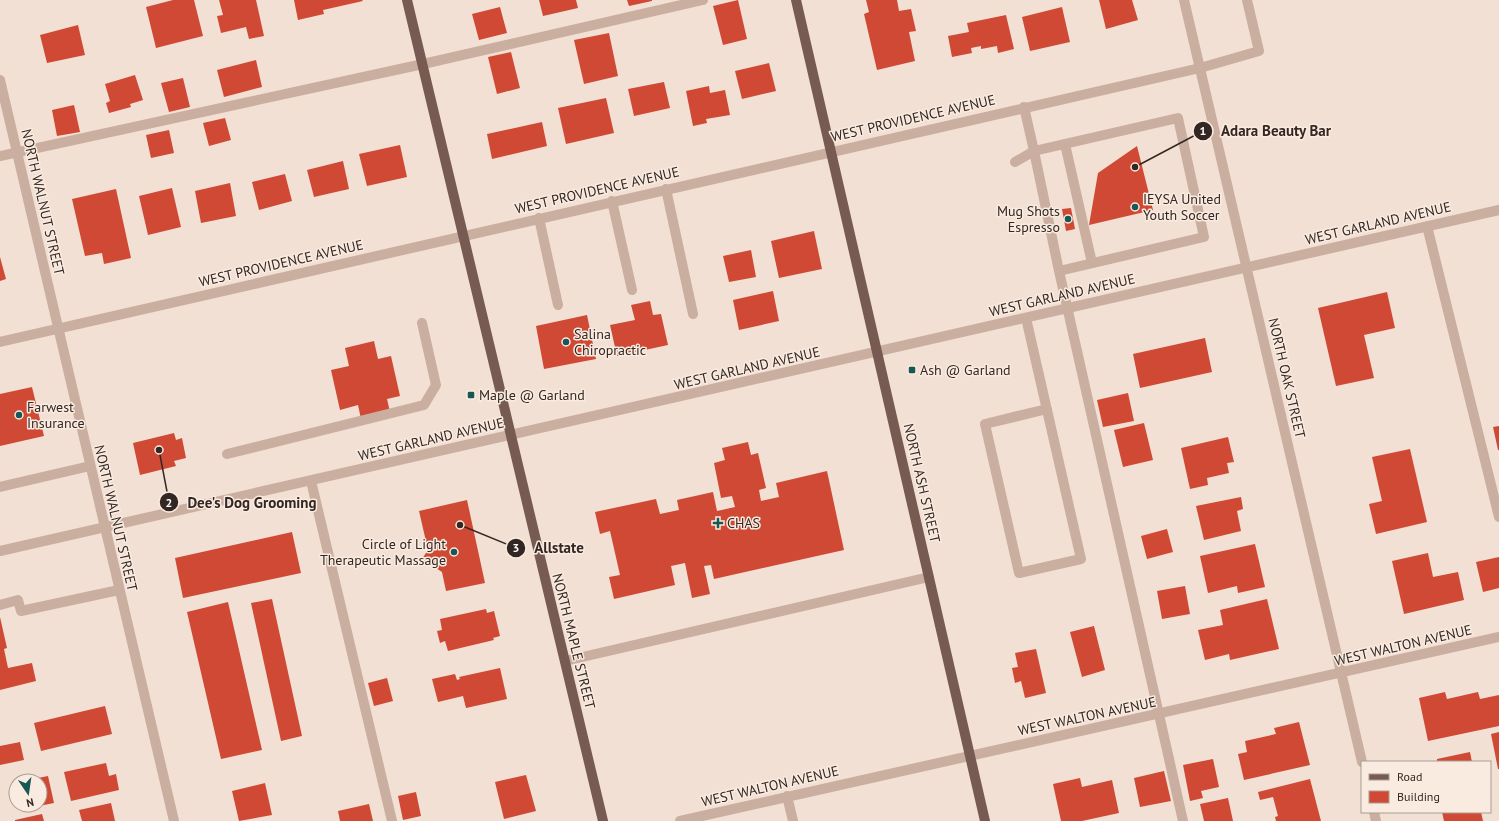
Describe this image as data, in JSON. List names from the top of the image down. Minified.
{"streets":{"main road":["NORTH ASH STREET","NORTH MAPLE STREET"],"street":["WEST PROVIDENCE AVENUE","NORTH WALNUT STREET","WEST GARLAND AVENUE","NORTH OAK STREET","WEST WALTON AVENUE"]},"crossings":[["WEST PROVIDENCE AVENUE","NORTH WALNUT STREET"],["WEST PROVIDENCE AVENUE","NORTH OAK STREET"],["WEST PROVIDENCE AVENUE","NORTH ASH STREET"],["WEST PROVIDENCE AVENUE","NORTH MAPLE STREET"],["NORTH WALNUT STREET","WEST GARLAND AVENUE"],["WEST GARLAND AVENUE","NORTH OAK STREET"],["WEST GARLAND AVENUE","NORTH ASH STREET"],["WEST GARLAND AVENUE","NORTH MAPLE STREET"],["NORTH OAK STREET","WEST WALTON AVENUE"],["NORTH ASH STREET","WEST WALTON AVENUE"]],"places":{"other":["Adara Beauty Bar","IEYSA United Youth Soccer","Mug Shots Espresso","Salina Chiropractic","Farwest Insurance","Dee's Dog Grooming","Allstate","Circle of Light Therapeutic Massage"],"transit":["Ash @ Garland","Maple @ Garland"],"health":["CHAS"]},"legend":["Road","Building"],"north":"bottom"}
